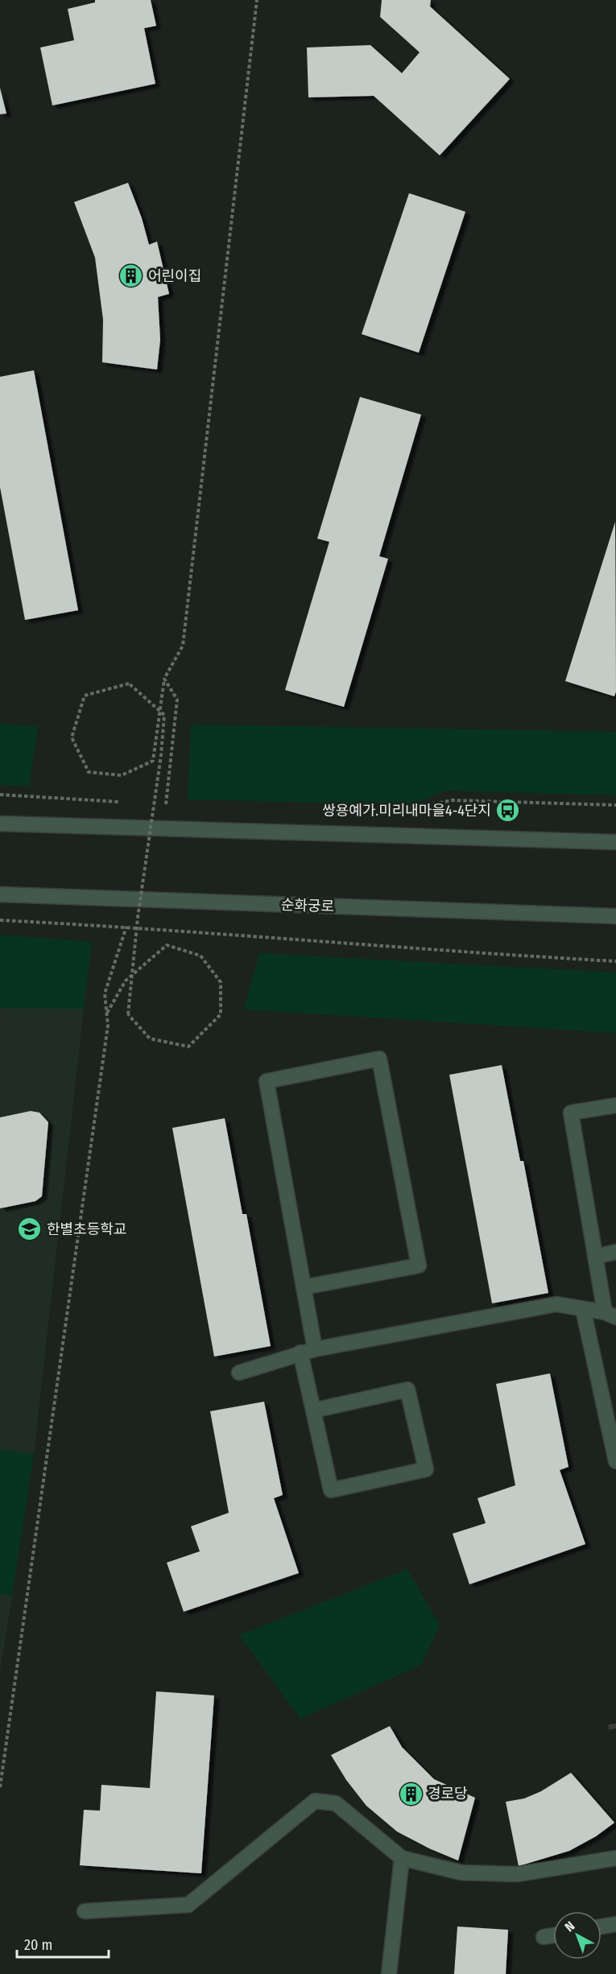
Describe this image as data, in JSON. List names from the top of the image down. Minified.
{"streets":{"street":["순화궁로"]},"places":{"building":["어린이집","경로당"],"bus stop":["쌍용예가.미리내마을4-4단지"],"school or university":["한별초등학교"]},"scale_bar":"20 m","north":"top left"}
